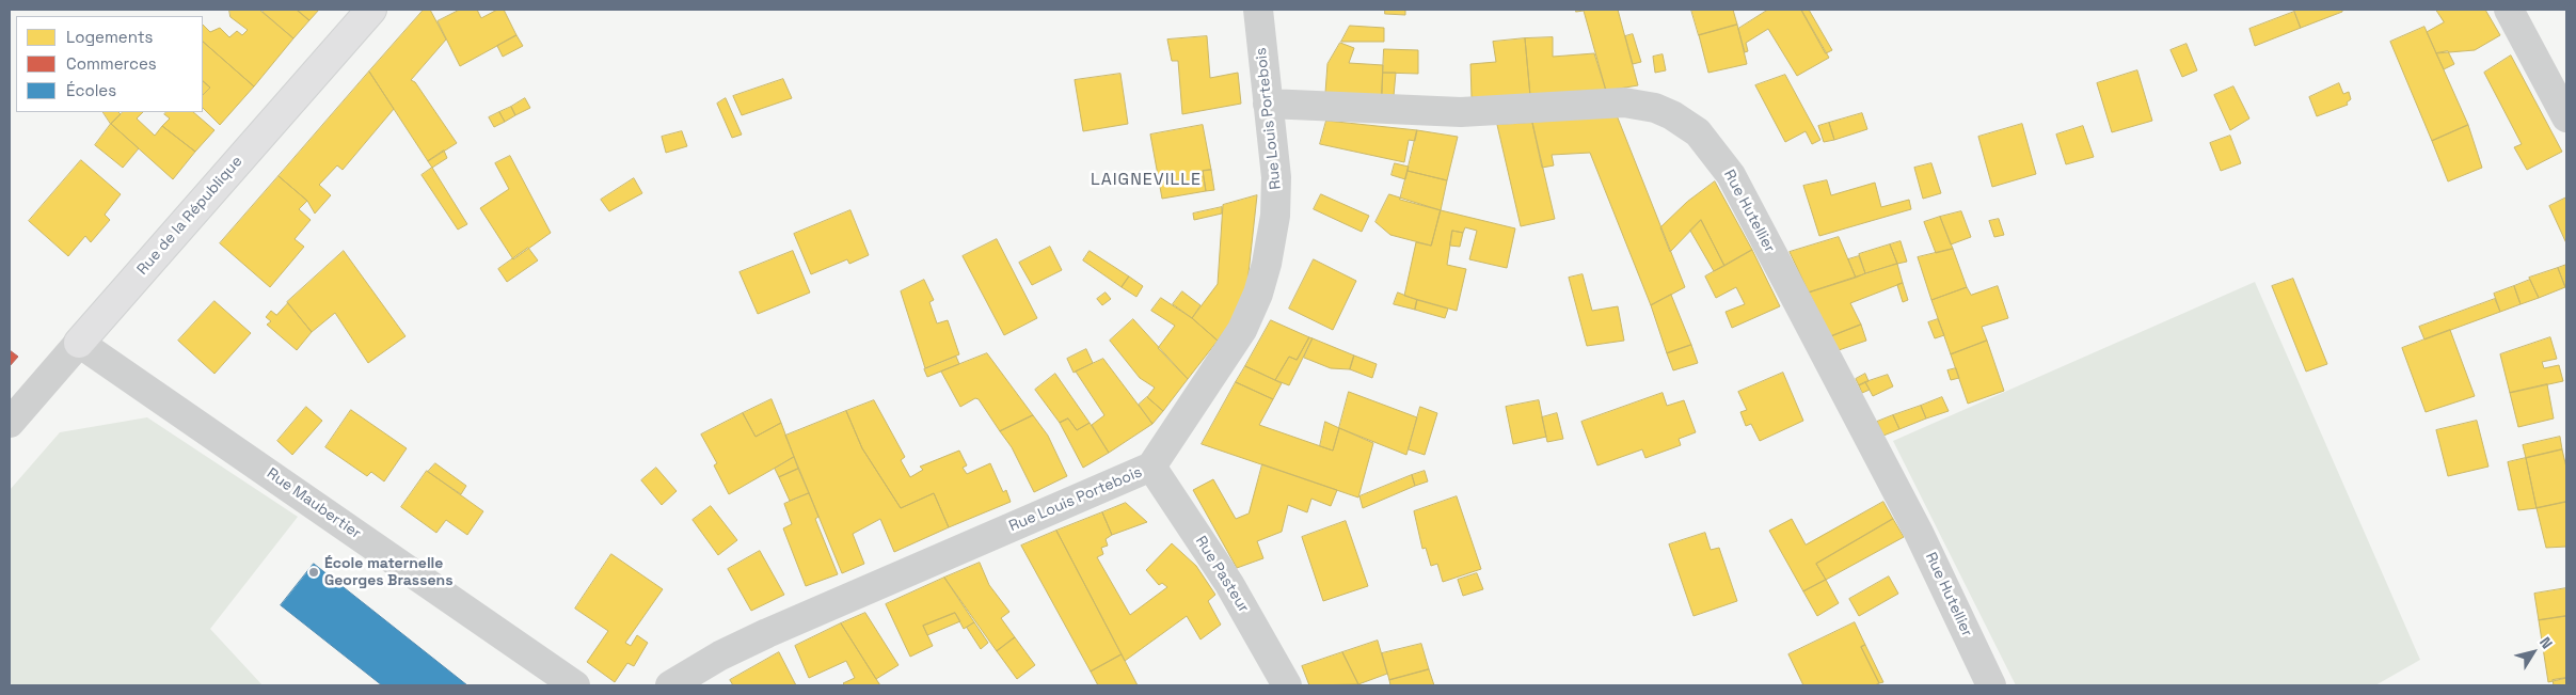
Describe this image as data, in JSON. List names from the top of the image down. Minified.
{"streets":{"main road":["Rue de la République"],"street":["Rue Louis Portebois","Rue Hutellier","Rue Maubertier","Rue Pasteur"]},"crossings":[["Rue Louis Portebois","Rue Hutellier"],["Rue Louis Portebois","Rue Pasteur"],["Rue de la République","Rue Maubertier"]],"districts":["LAIGNEVILLE"],"places":["École maternelle Georges Brassens"],"legend":["Logements","Commerces","Écoles"],"north":"top right"}
